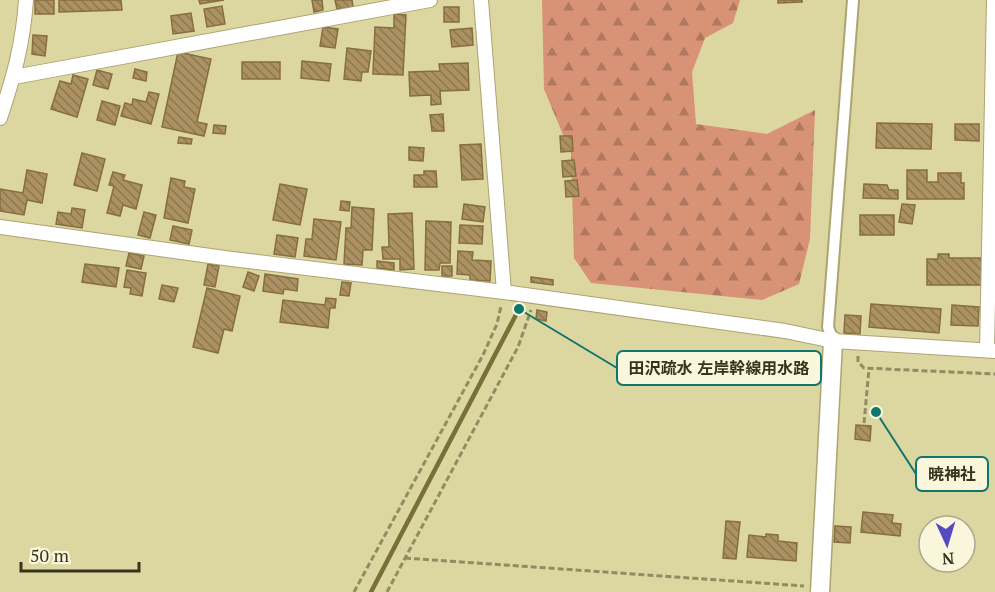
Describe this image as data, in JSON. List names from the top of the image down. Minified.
{"places":["田沢疏水 左岸幹線用水路","暁神社"],"scale_bar":"50 m","north":"bottom"}
